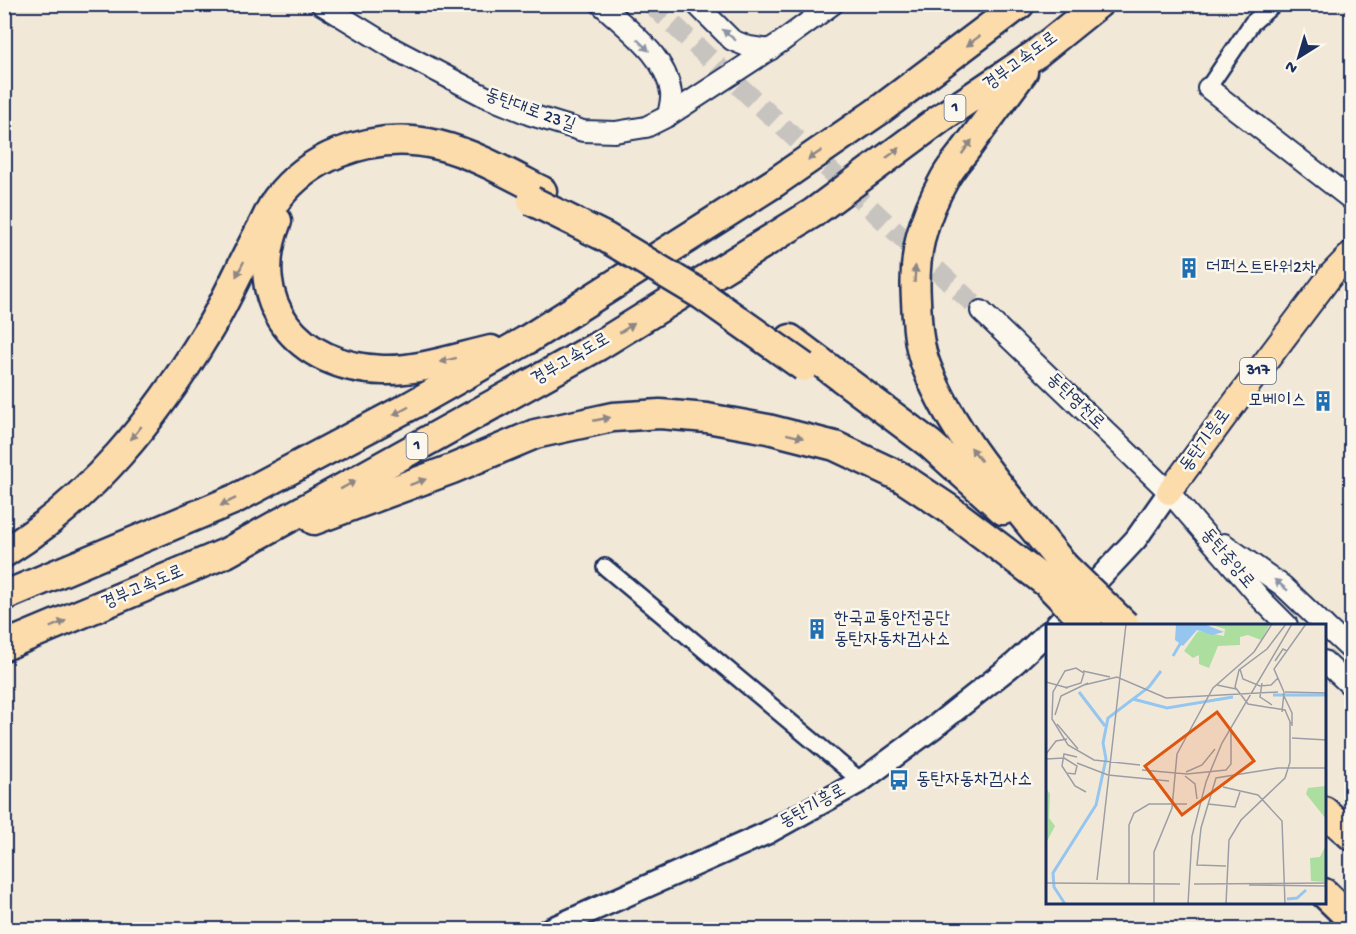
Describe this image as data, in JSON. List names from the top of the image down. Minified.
{"streets":{"highway":["경부고속도로","1"],"main road":["317","동탄기흥로"],"street":["동탄대로 23길","동탄영천로","동탄중앙로"]},"crossings":[["동탄영천로","동탄기흥로"],["동탄영천로","동탄중앙로"],["동탄기흥로","동탄중앙로"]],"places":{"building":["더퍼스트타워2차","모베이스","한국교통안전공단 동탄자동차검사소"],"bus stop":["동탄자동차검사소"]},"north":"bottom left"}
